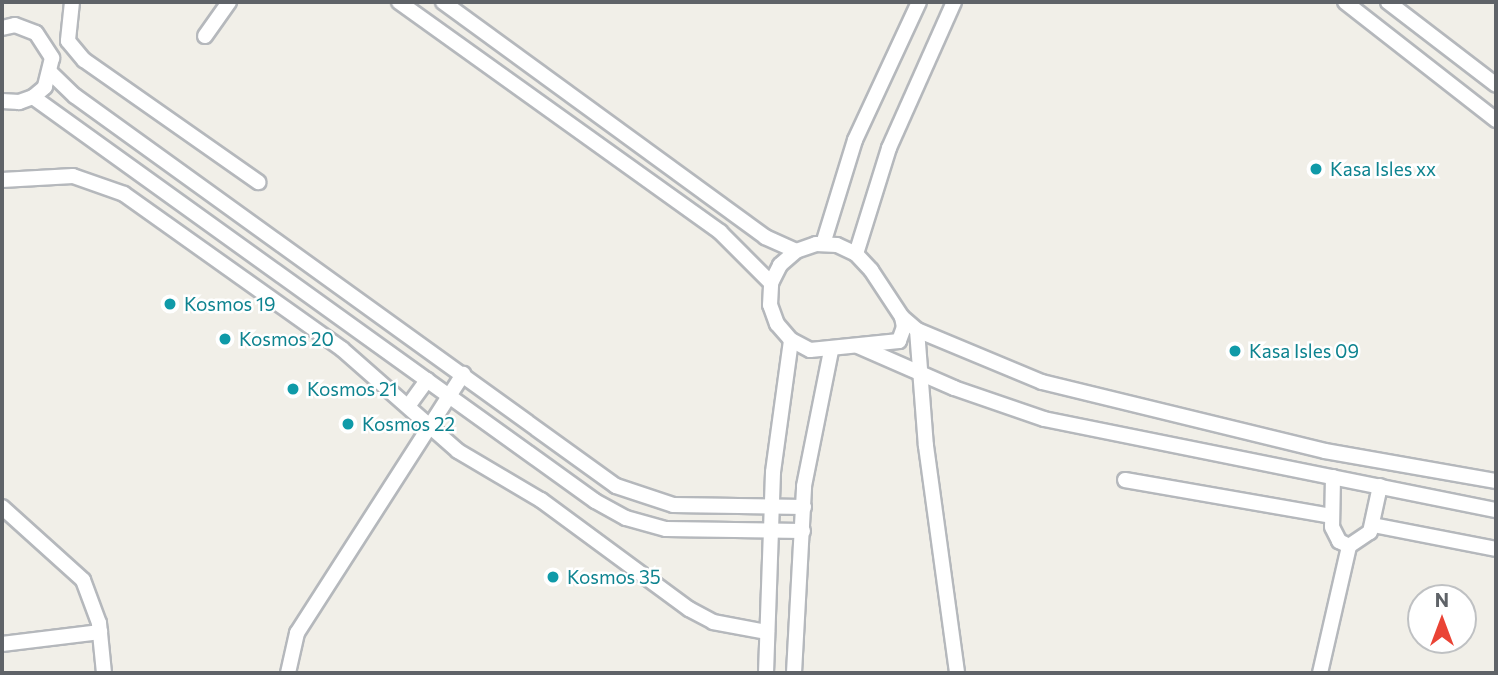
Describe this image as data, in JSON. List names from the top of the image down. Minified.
{"places":["Kasa Isles xx","Kosmos 19","Kosmos 20","Kasa Isles 09","Kosmos 21","Kosmos 22","Kosmos 35"],"north":"top"}
